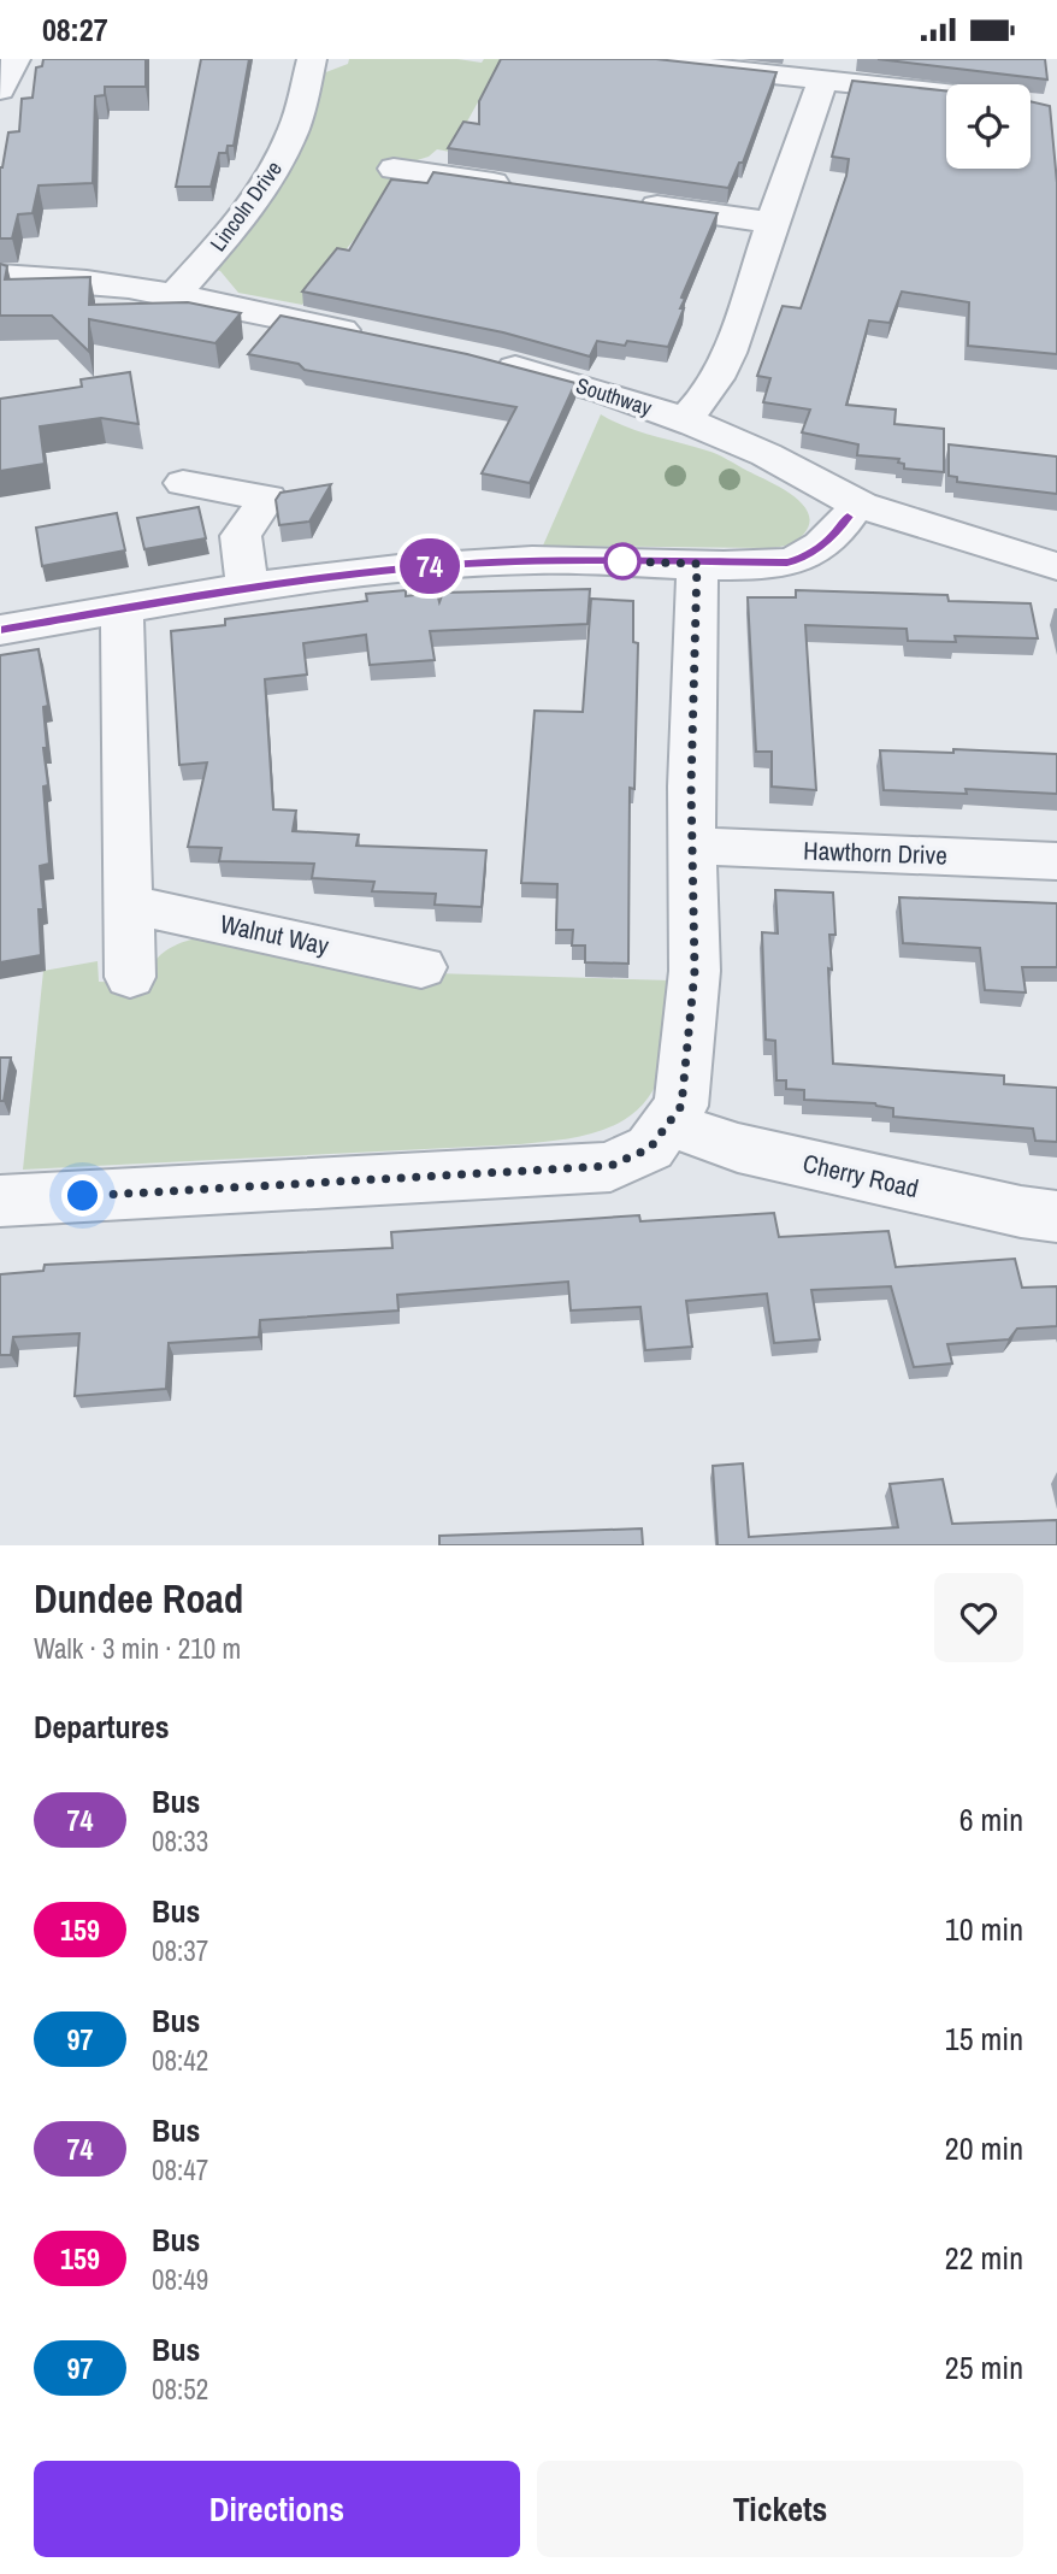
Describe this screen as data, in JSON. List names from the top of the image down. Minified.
{"streets":{"street":["Lincoln Drive","Southway","Hawthorn Drive","Walnut Way","Cherry Road"]},"lines":["bus line 74"],"page":{"status":"08:27","on_map":"74","heading":[["Dundee Road","Walk · 3 min · 210 m"],"Departures"],"list":[{"mark":"74","name":"Bus","note":"08:33","value":"6 min"},{"mark":"159","name":"Bus","note":"08:37","value":"10 min"},{"mark":"97","name":"Bus","note":"08:42","value":"15 min"},{"mark":"74","name":"Bus","note":"08:47","value":"20 min"},{"mark":"159","name":"Bus","note":"08:49","value":"22 min"},{"mark":"97","name":"Bus","note":"08:52","value":"25 min"}],"buttons":["Directions","Tickets"]}}
